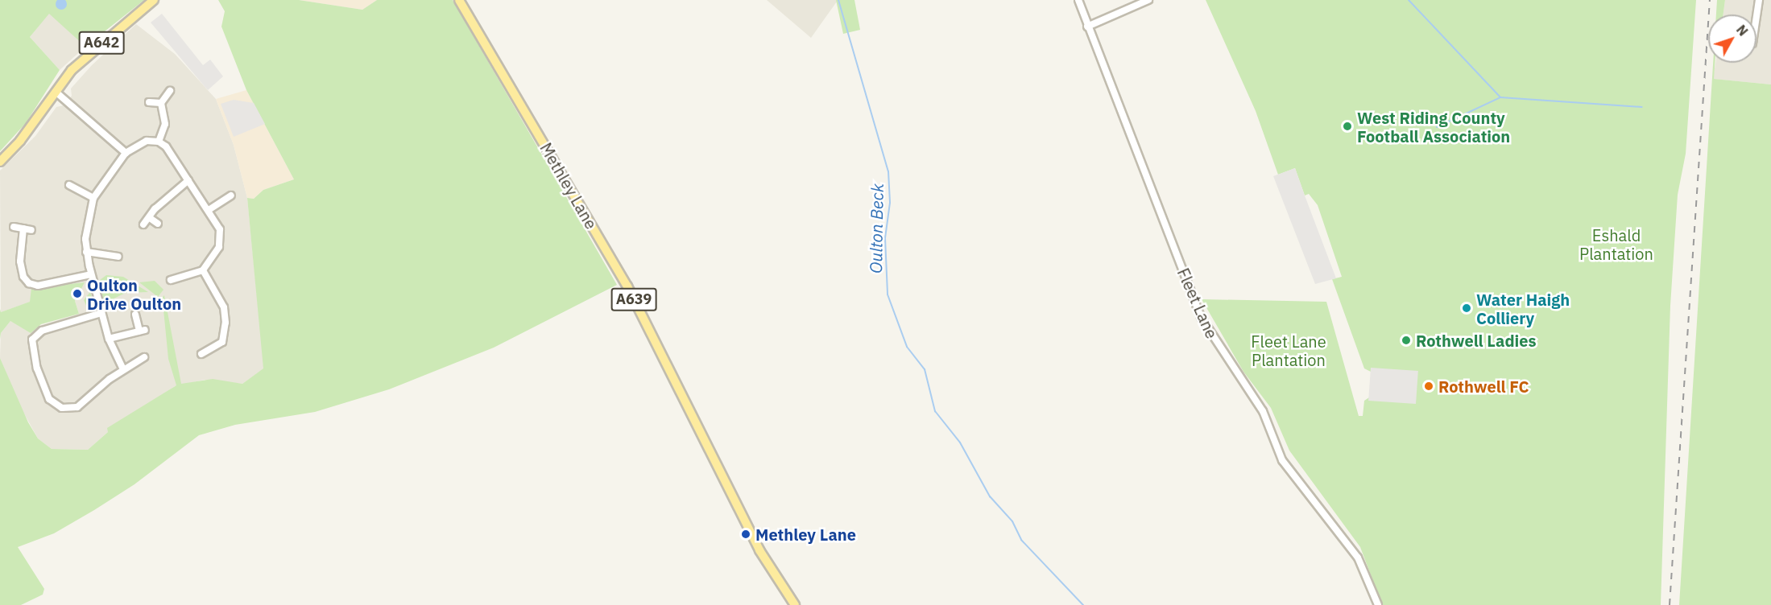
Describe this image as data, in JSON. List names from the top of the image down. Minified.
{"streets":{"main road":["A642","Methley Lane","A639"],"street":["Fleet Lane"]},"water":["Oulton Beck"],"parks":["Eshald Plantation","Fleet Lane Plantation"],"places":["West Riding County Football Association","Oulton Drive Oulton","Water Haigh Colliery","Rothwell Ladies","Rothwell FC","Methley Lane"],"north":"top right"}
